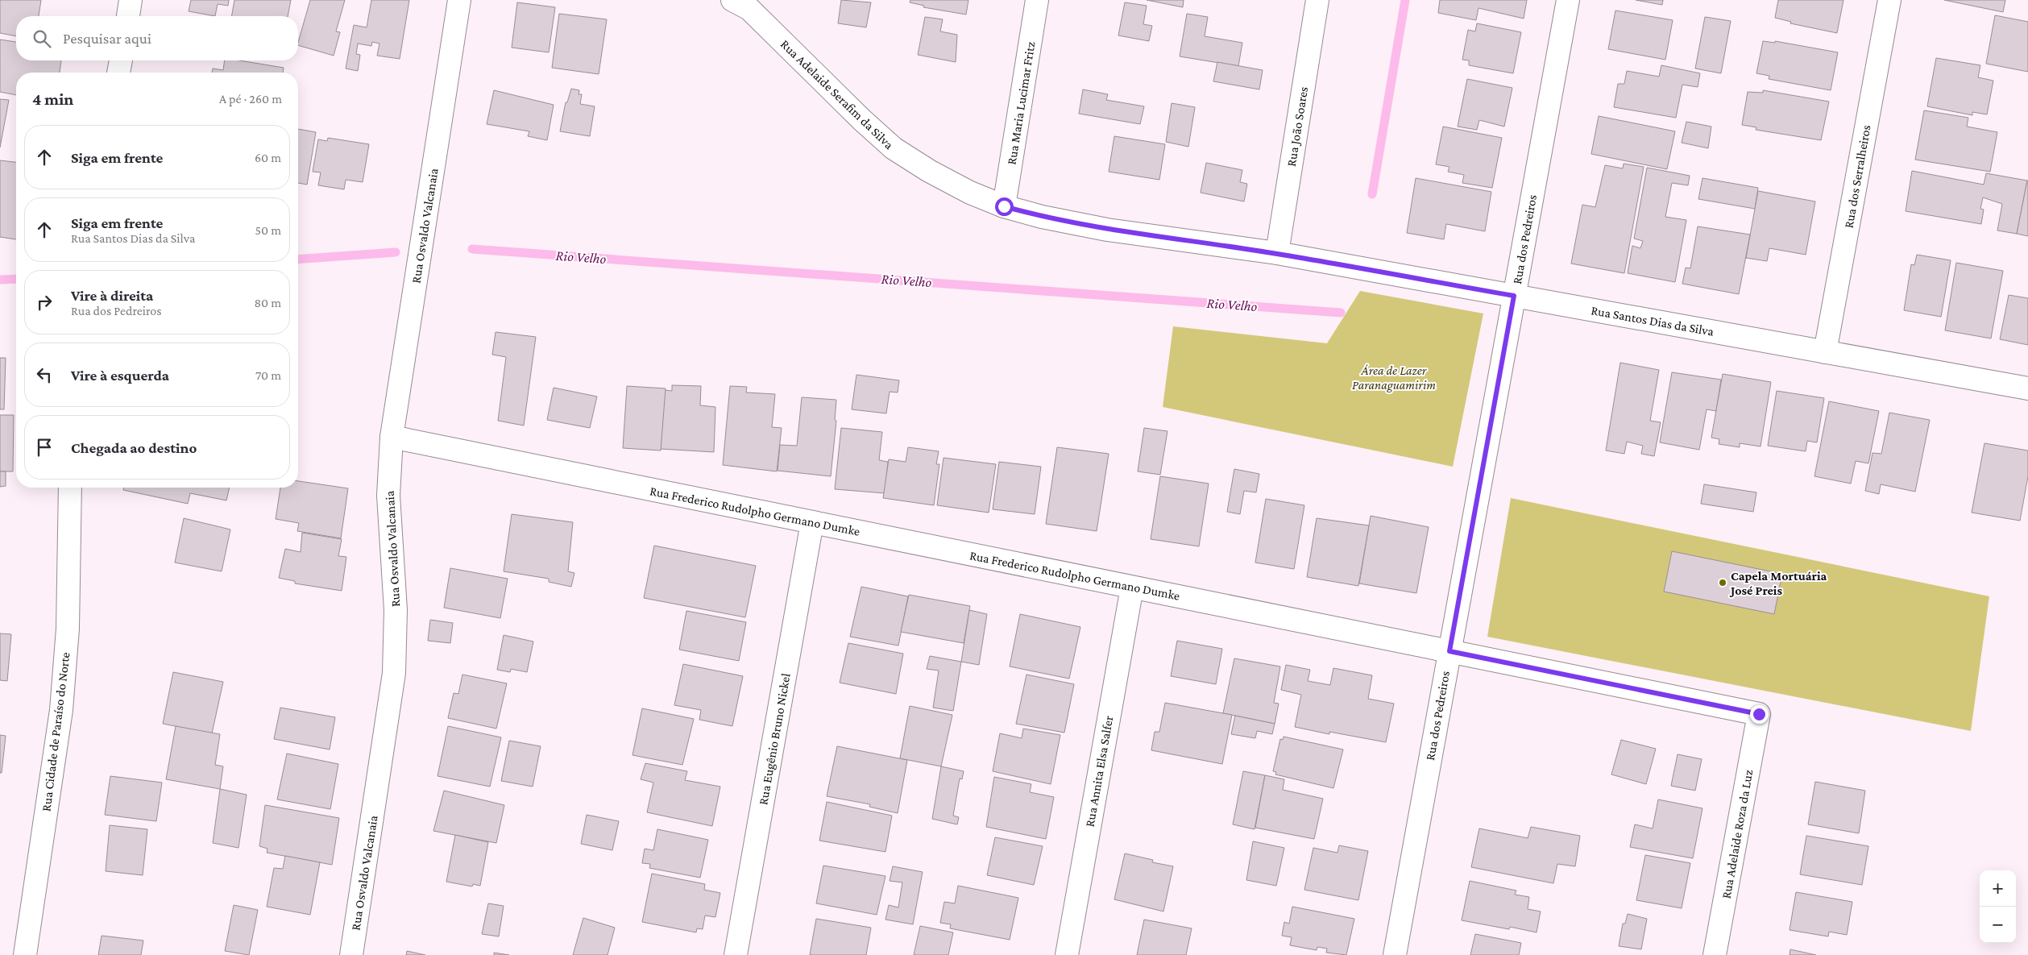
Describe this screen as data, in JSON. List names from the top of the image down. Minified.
{"streets":{"street":["Rua Adelaide Serafim da Silva","Rua Maria Lucimar Fritz","Rua João Soares","Rua dos Serralheiros","Rua Osvaldo Valcanaia","Rua dos Pedreiros","Rua Santos Dias da Silva","Rua Frederico Rudolpho Germano Dumke","Rua Cidade de Paraíso do Norte","Rua Eugênio Bruno Nickel","Rua Annita Elsa Salfer","Rua Adelaide Roza da Luz"]},"crossings":[["Rua Adelaide Serafim da Silva","Rua Maria Lucimar Fritz"],["Rua Adelaide Serafim da Silva","Rua João Soares"],["Rua Adelaide Serafim da Silva","Rua Santos Dias da Silva"],["Rua João Soares","Rua Santos Dias da Silva"],["Rua dos Serralheiros","Rua Santos Dias da Silva"],["Rua Osvaldo Valcanaia","Rua Frederico Rudolpho Germano Dumke"],["Rua dos Pedreiros","Rua Santos Dias da Silva"],["Rua dos Pedreiros","Rua Frederico Rudolpho Germano Dumke"],["Rua Frederico Rudolpho Germano Dumke","Rua Eugênio Bruno Nickel"],["Rua Frederico Rudolpho Germano Dumke","Rua Annita Elsa Salfer"],["Rua Frederico Rudolpho Germano Dumke","Rua Adelaide Roza da Luz"]],"water":["Rio Velho"],"parks":["Área de Lazer Paranaguamirim"],"places":["Capela Mortuária José Preis"],"page":{"search":"Pesquisar aqui","heading":["4 min","A pé · 260 m"],"list":[["Siga em frente","60 m"],["Siga em frente","Rua Santos Dias da Silva","50 m"],["Vire à direita","Rua dos Pedreiros","80 m"],["Vire à esquerda","70 m"],"Chegada ao destino"],"map_buttons":["+","−"]}}
